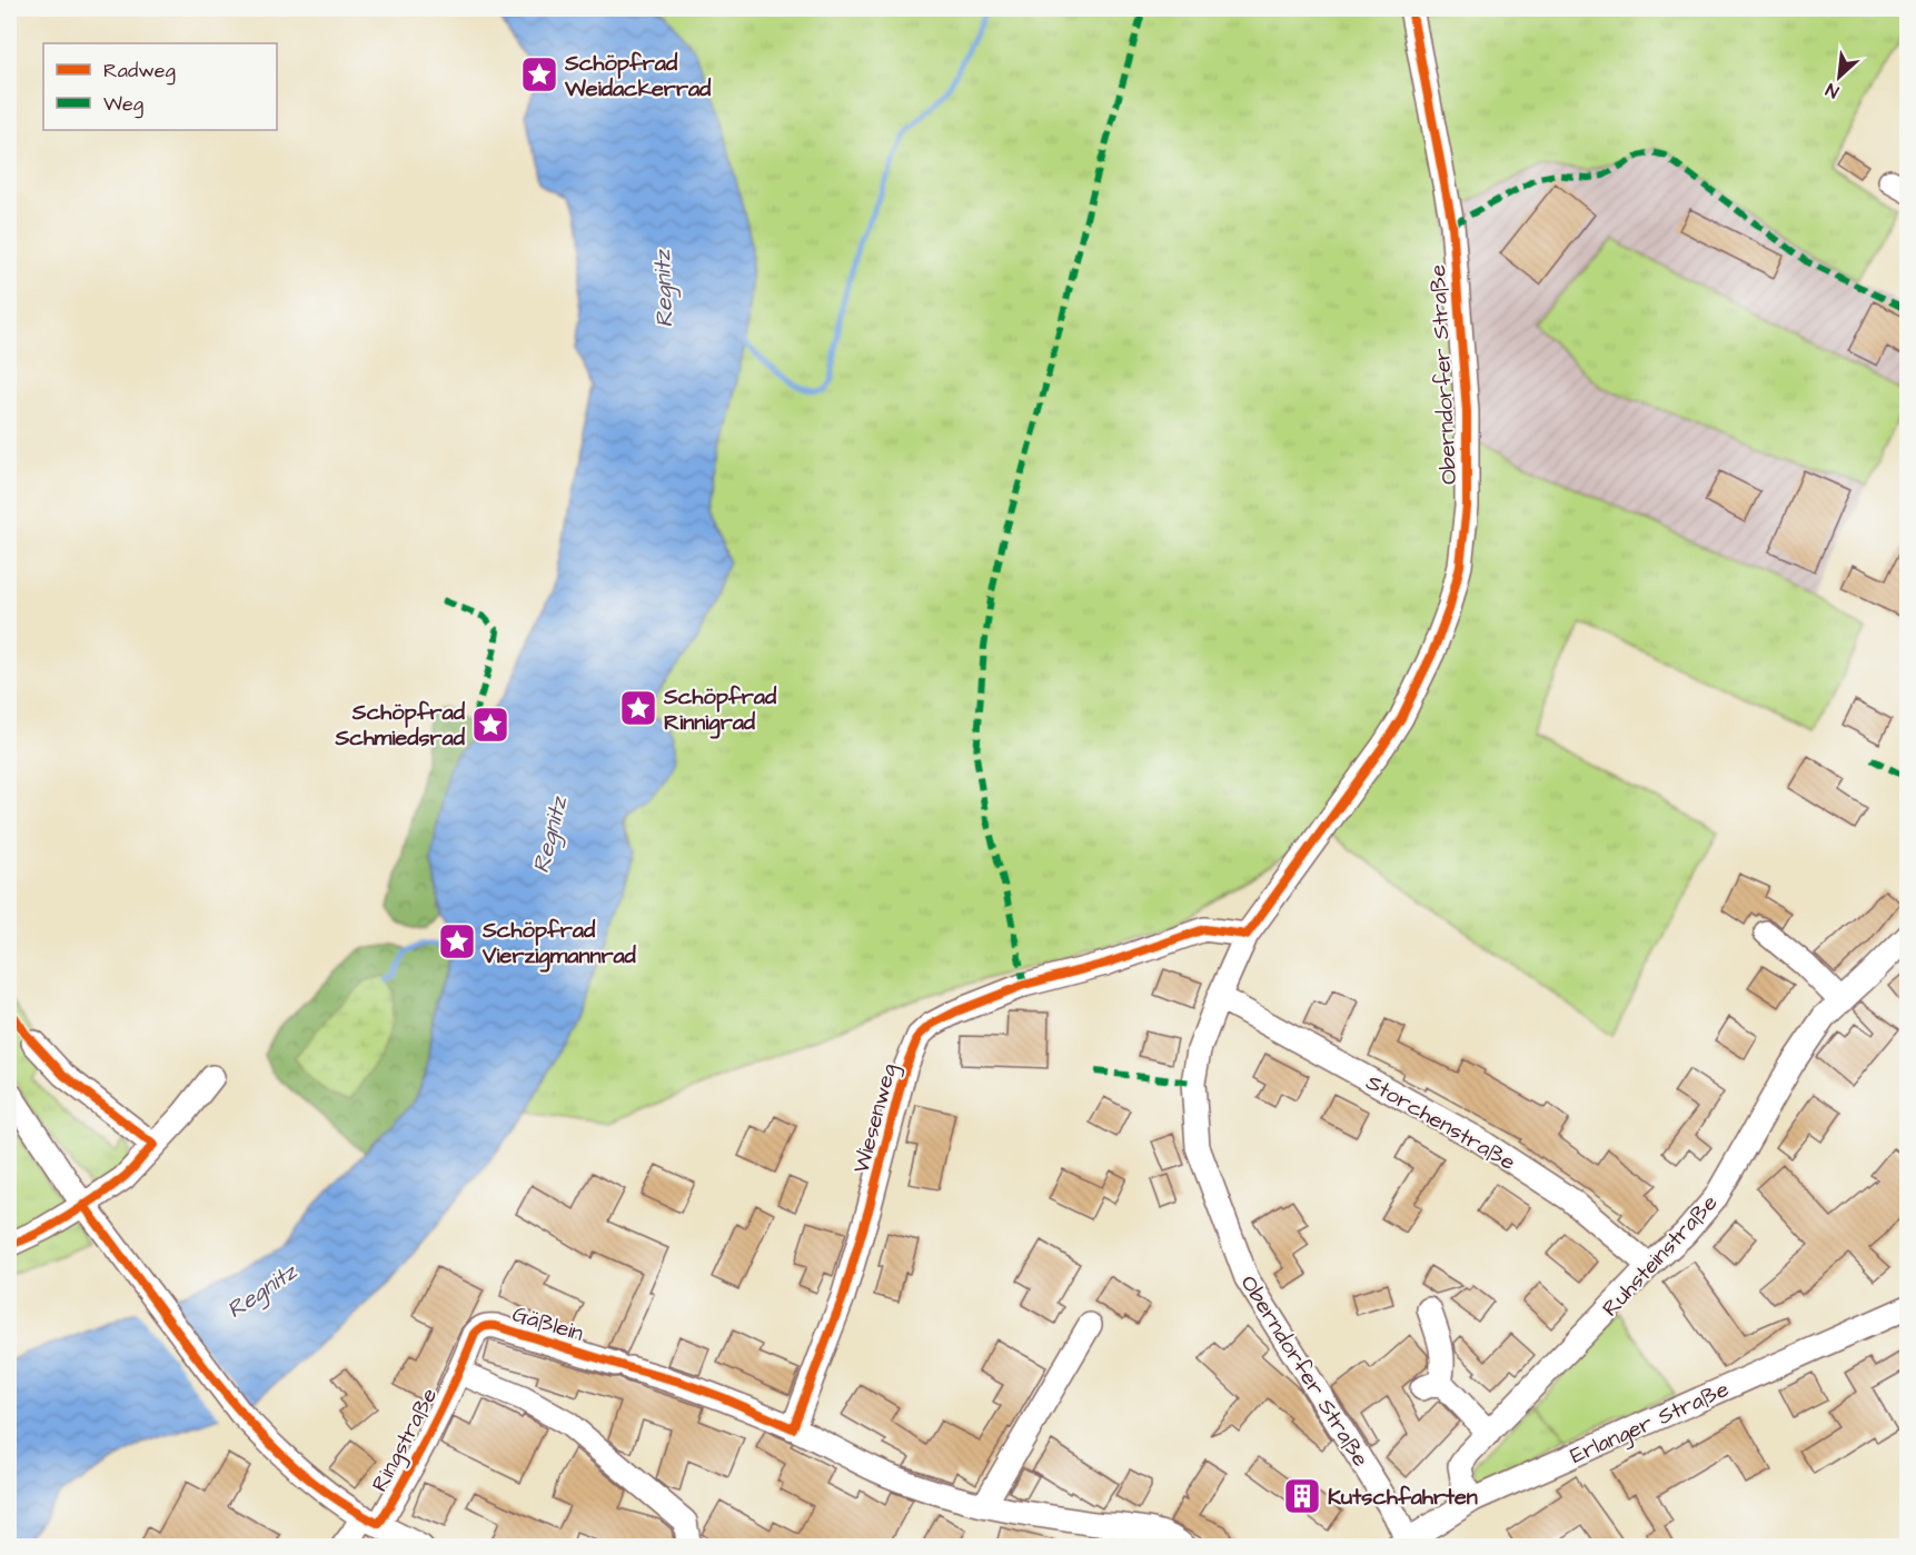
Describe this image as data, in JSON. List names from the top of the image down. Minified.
{"streets":{"street":["Oberndorfer Straße","Wiesenweg","Storchenstraße","Ruhsteinstraße","Gäßlein","Erlanger Straße","Ringstraße"]},"crossings":[["Oberndorfer Straße","Wiesenweg"],["Oberndorfer Straße","Storchenstraße"],["Oberndorfer Straße","Erlanger Straße"],["Wiesenweg","Gäßlein"],["Storchenstraße","Ruhsteinstraße"],["Ruhsteinstraße","Erlanger Straße"],["Gäßlein","Ringstraße"]],"water":["Regnitz"],"places":{"place":["Schöpfrad Weidackerrad","Schöpfrad Rinnigrad","Schöpfrad Schmiedsrad","Schöpfrad Vierzigmannrad"],"building":["Kutschfahrten"]},"legend":["Radweg","Weg"],"north":"bottom left"}
